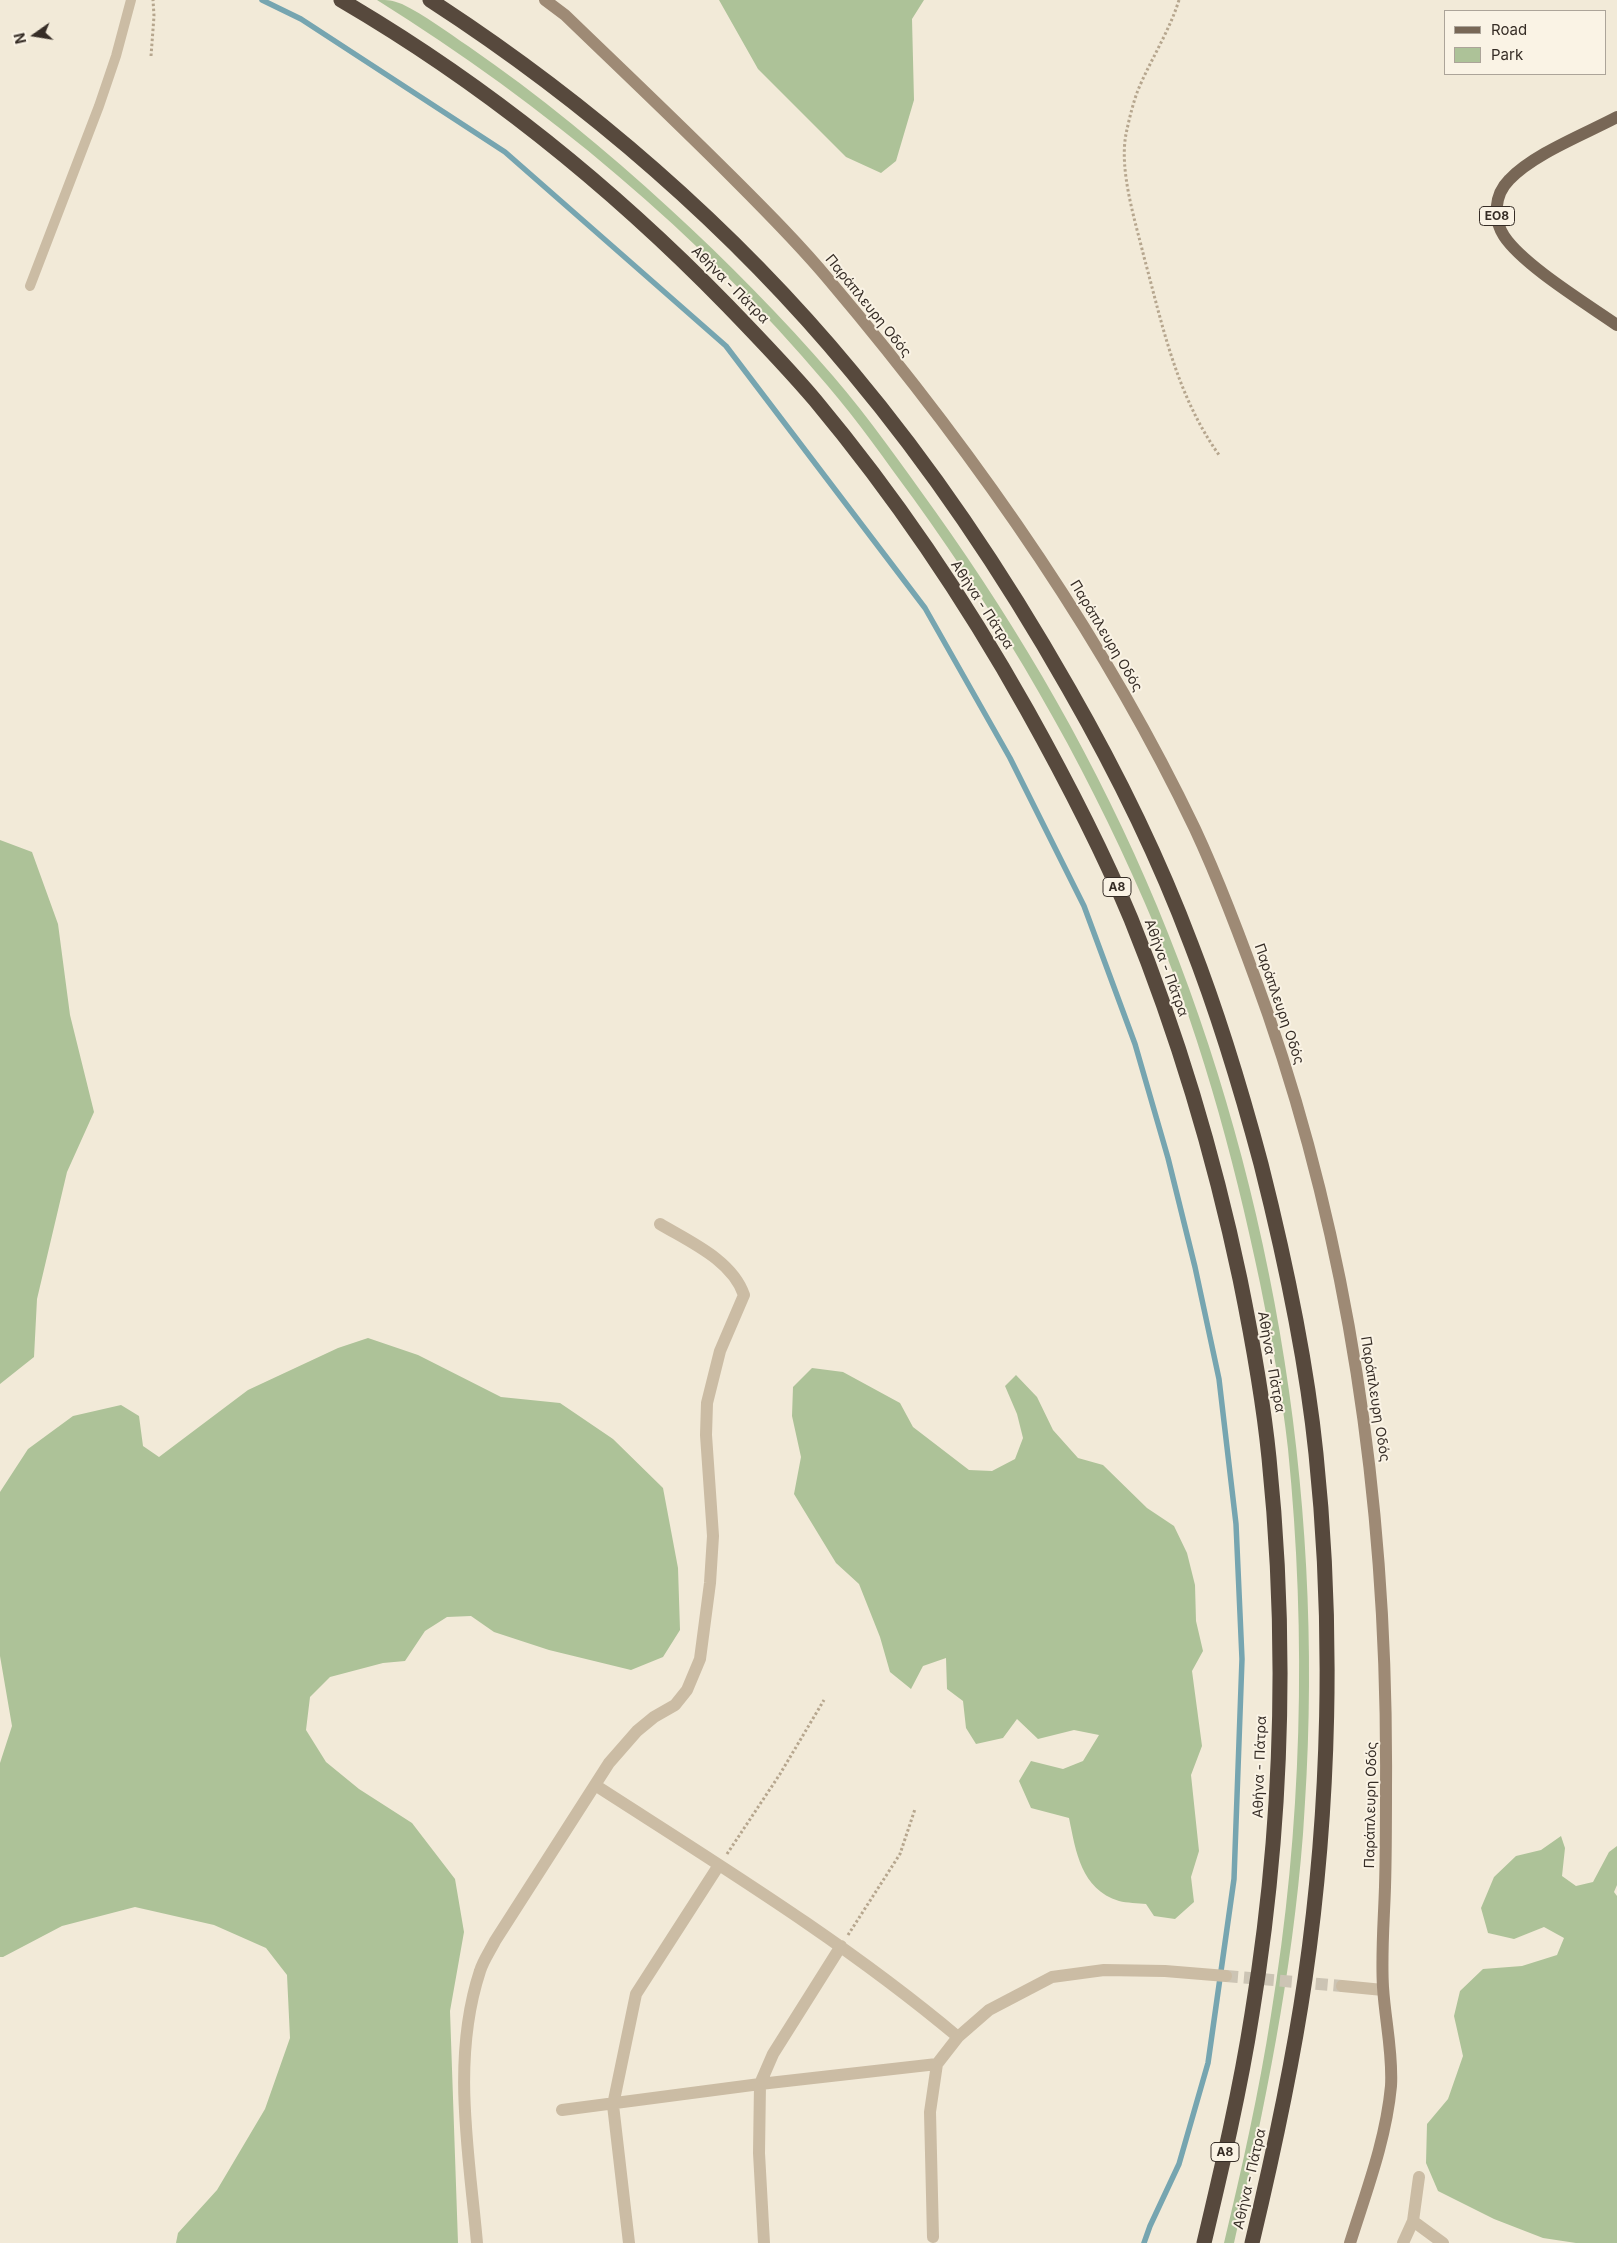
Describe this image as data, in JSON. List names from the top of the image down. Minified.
{"streets":{"highway":["Αθήνα - Πάτρα","Α8"],"main road":["ΕΟ8","Παράπλευρη Οδός"]},"legend":["Road","Park"],"north":"left"}
